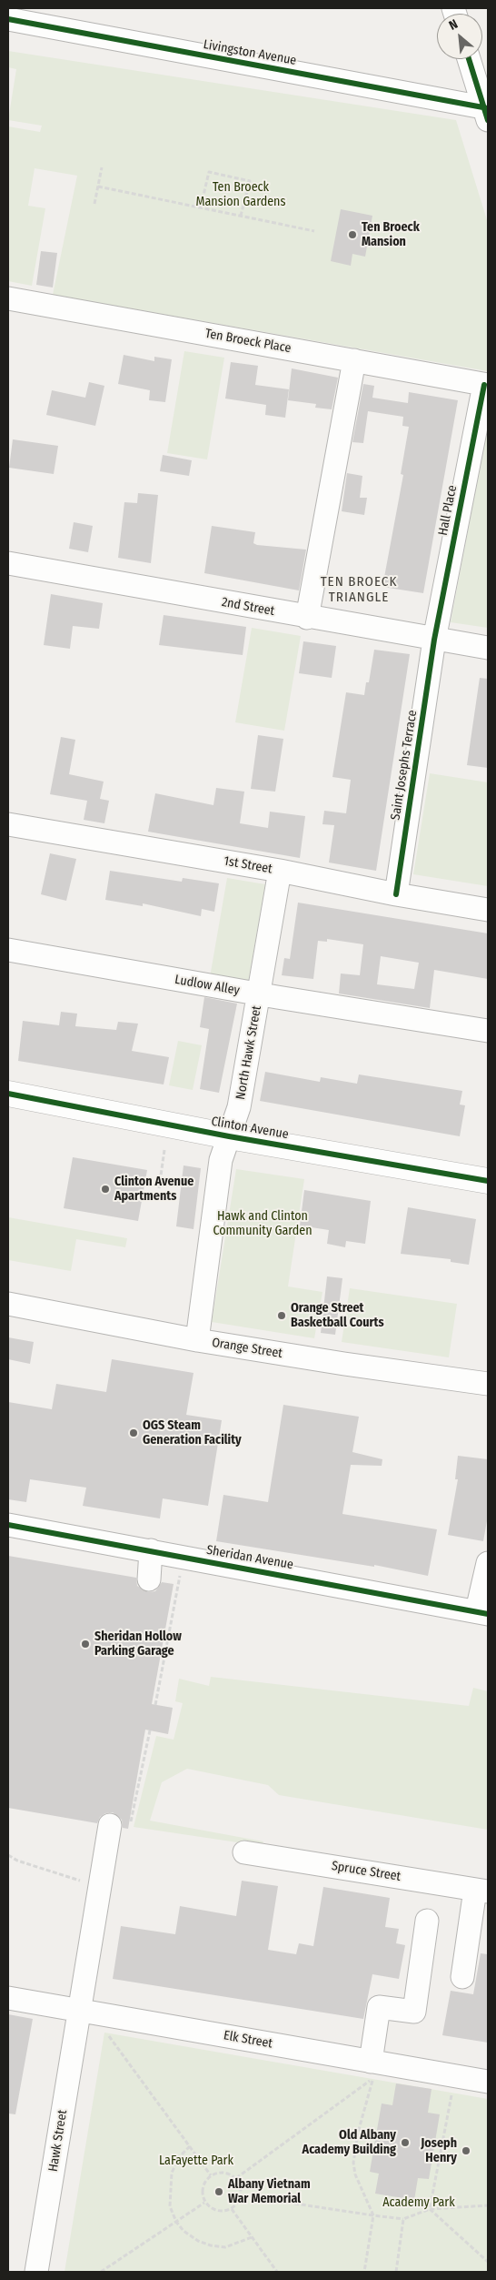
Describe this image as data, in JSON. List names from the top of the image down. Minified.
{"streets":{"main road":["Clinton Avenue"],"street":["Livingston Avenue","Ten Broeck Place","Hall Place","2nd Street","Saint Josephs Terrace","1st Street","Ludlow Alley","North Hawk Street","Orange Street","Sheridan Avenue","Spruce Street","Elk Street","Hawk Street"]},"crossings":[["Ten Broeck Place","Hall Place"],["Hall Place","2nd Street"],["Hall Place","Saint Josephs Terrace"],["2nd Street","Saint Josephs Terrace"],["Saint Josephs Terrace","1st Street"],["1st Street","North Hawk Street"],["Ludlow Alley","North Hawk Street"],["North Hawk Street","Clinton Avenue"],["North Hawk Street","Orange Street"],["Elk Street","Hawk Street"]],"districts":["TEN BROECK TRIANGLE"],"parks":["Ten Broeck Mansion Gardens","Hawk and Clinton Community Garden","LaFayette Park","Academy Park"],"places":["Ten Broeck Mansion","Clinton Avenue Apartments","Orange Street Basketball Courts","OGS Steam Generation Facility","Sheridan Hollow Parking Garage","Old Albany Academy Building","Joseph Henry","Albany Vietnam War Memorial"],"north":"top left"}
